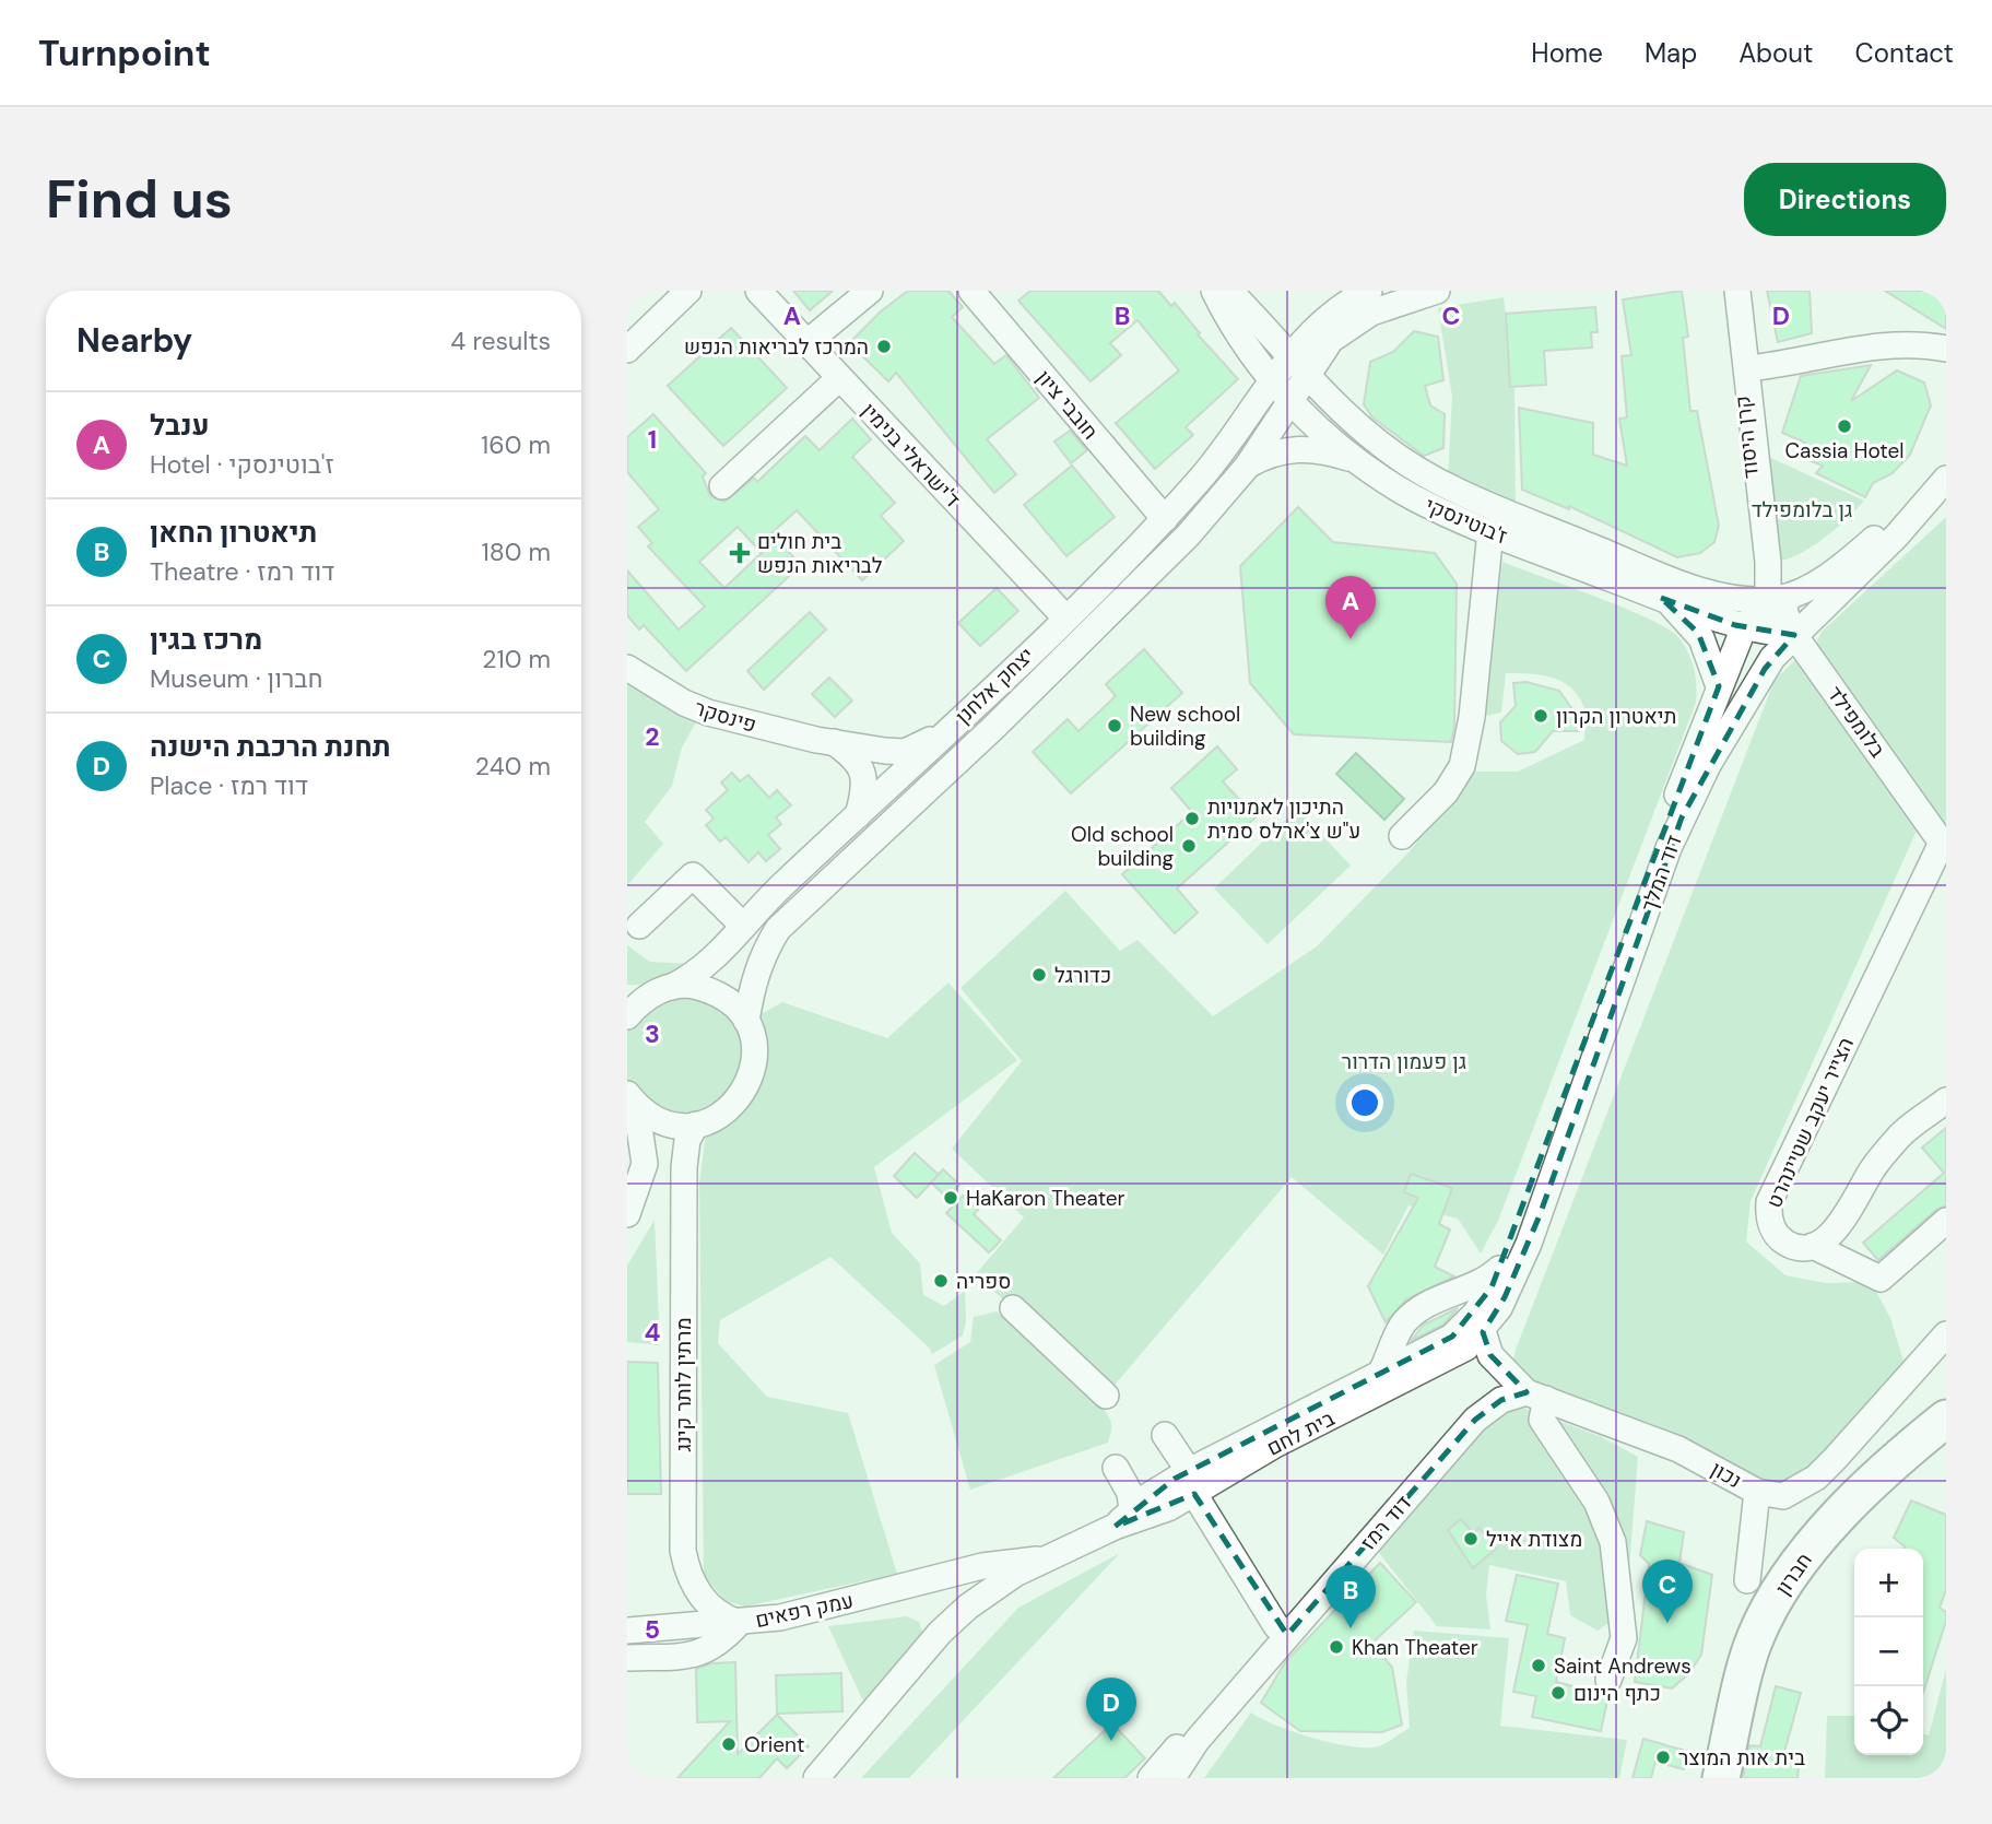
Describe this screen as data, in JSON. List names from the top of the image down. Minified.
{"streets":{"highway":["חברון"],"street":["חובבי ציון","קרן היסוד","ד'ישראלי בנימין","ז'בוטינסקי","יצחק אלחנן","פינסקר","בלומפילד","דוד המלך","הצייר יעקב שטיינהרט","מרתין לותר קינג","בית לחם","נכון","דוד רמז","עמק רפאים"]},"crossings":[["חובבי ציון","יצחק אלחנן"],["קרן היסוד","ז'בוטינסקי"],["קרן היסוד","בלומפילד"],["קרן היסוד","דוד המלך"],["ד'ישראלי בנימין","יצחק אלחנן"],["ז'בוטינסקי","יצחק אלחנן"],["ז'בוטינסקי","בלומפילד"],["ז'בוטינסקי","דוד המלך"],["יצחק אלחנן","פינסקר"],["בלומפילד","דוד המלך"],["בלומפילד","הצייר יעקב שטיינהרט"],["דוד המלך","בית לחם"],["דוד המלך","נכון"],["מרתין לותר קינג","עמק רפאים"],["בית לחם","נכון"],["בית לחם","עמק רפאים"],["נכון","דוד רמז"]],"parks":["גן בלומפילד","גן פעמון הדרור"],"places":{"other":["המרכז לבריאות הנפש","Cassia Hotel","תיאטרון הקרון","New school building","התיכון לאמנויות ע\"ש צ'ארלס סמית","Old school building","כדורגל","HaKaron Theater","ספריה","מצודת אייל","Khan Theater","Saint Andrews","כתף הינום","Orient","בית אות המוצר"],"health":["בית חולים לבריאות הנפש"]},"page":{"header":"Turnpoint","nav":["Home","Map","About","Contact"],"buttons":"Directions","title":"Find us","heading":["Nearby","4 results"],"list":[{"mark":"A","name":"ענבל","note":"Hotel · ז'בוטינסקי","value":"160 m"},{"mark":"B","name":"תיאטרון החאן","note":"Theatre · דוד רמז","value":"180 m"},{"mark":"C","name":"מרכז בגין","note":"Museum · חברון","value":"210 m"},{"mark":"D","name":"תחנת הרכבת הישנה","note":"Place · דוד רמז","value":"240 m"}],"pins":["A","C","B","D"],"map_buttons":["+","−"]},"grid":{"columns":["A","B","C","D"],"rows":["1","2","3","4","5"]}}
